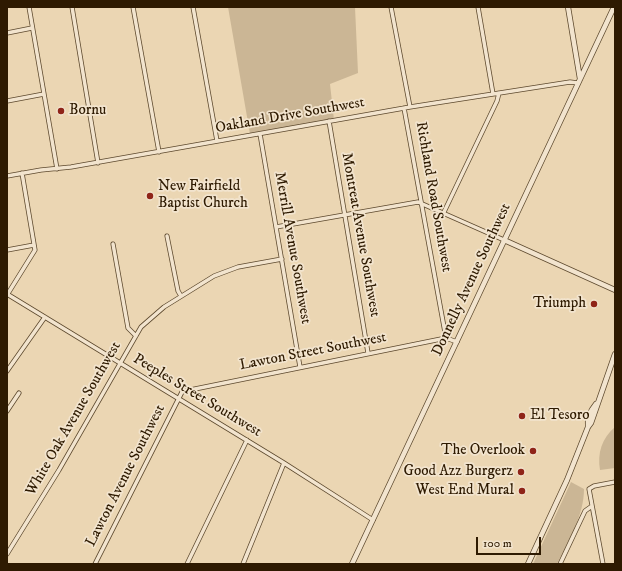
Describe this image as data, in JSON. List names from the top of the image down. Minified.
{"streets":{"street":["Oakland Drive Southwest","Richland Road Southwest","Montreat Avenue Southwest","Merrill Avenue Southwest","Donnelly Avenue Southwest","Lawton Street Southwest","Peeples Street Southwest","White Oak Avenue Southwest","Lawton Avenue Southwest"]},"crossings":[["Oakland Drive Southwest","Richland Road Southwest"],["Oakland Drive Southwest","Montreat Avenue Southwest"],["Oakland Drive Southwest","Merrill Avenue Southwest"],["Oakland Drive Southwest","Donnelly Avenue Southwest"],["Richland Road Southwest","Lawton Street Southwest"],["Montreat Avenue Southwest","Lawton Street Southwest"],["Merrill Avenue Southwest","Lawton Street Southwest"],["Donnelly Avenue Southwest","Peeples Street Southwest"],["Lawton Street Southwest","Peeples Street Southwest"],["Lawton Street Southwest","Lawton Avenue Southwest"],["Peeples Street Southwest","White Oak Avenue Southwest"],["Peeples Street Southwest","Lawton Avenue Southwest"]],"places":["Bornu","New Fairfield Baptist Church","Triumph","El Tesoro","The Overlook","Good Azz Burgerz","West End Mural"],"scale_bar":"100 m"}
